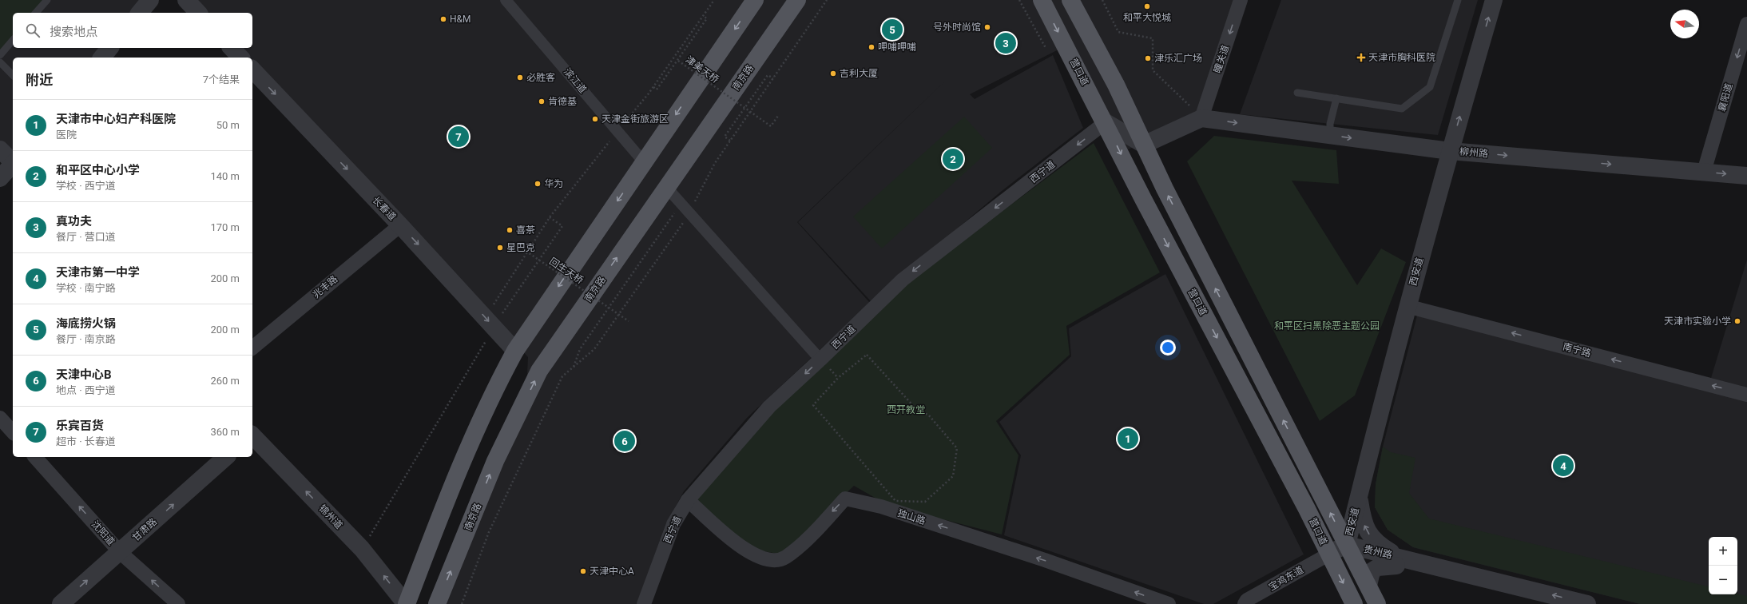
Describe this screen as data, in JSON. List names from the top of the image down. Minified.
{"streets":{"main road":["营口道","南京路"],"street":["瞳关道","滨江道","襄阳道","柳州路","西宁道","长春道","西安道","兆丰路","南宁路","锦州道","独山路","甘肃路","沈阳道","贵州路","宝鸡东道"],"path":["津美天桥","回生天桥"]},"crossings":[["瞳关道","柳州路"],["营口道","西宁道"],["营口道","西安道"],["营口道","贵州路"],["营口道","宝鸡东道"],["襄阳道","柳州路"],["柳州路","西安道"],["西宁道","独山路"],["长春道","兆丰路"],["西安道","南宁路"],["西安道","贵州路"],["甘肃路","沈阳道"],["贵州路","宝鸡东道"]],"one_way":["瞳关道","襄阳道","柳州路","西宁道","长春道","南宁路","锦州道","独山路","甘肃路","沈阳道"],"parks":["和平区扫黑除恶主题公园","西开教堂"],"places":{"other":["和平大悦城","H&M","号外时尚馆","呷哺呷哺","津乐汇广场","吉利大厦","必胜客","肯德基","天津金街旅游区","华为","喜茶","星巴克","天津市实验小学","天津中心A"],"health":["天津市胸科医院"]},"north":"left","page":{"search":"搜索地点","pins":["5","3","7","2","1","6","4"],"heading":["附近","7个结果"],"list":[{"mark":"1","name":"天津市中心妇产科医院","note":"医院","value":"50 m"},{"mark":"2","name":"和平区中心小学","note":"学校 · 西宁道","value":"140 m"},{"mark":"3","name":"真功夫","note":"餐厅 · 营口道","value":"170 m"},{"mark":"4","name":"天津市第一中学","note":"学校 · 南宁路","value":"200 m"},{"mark":"5","name":"海底捞火锅","note":"餐厅 · 南京路","value":"200 m"},{"mark":"6","name":"天津中心B","note":"地点 · 西宁道","value":"260 m"},{"mark":"7","name":"乐宾百货","note":"超市 · 长春道","value":"360 m"}],"map_buttons":["+","−"]}}
